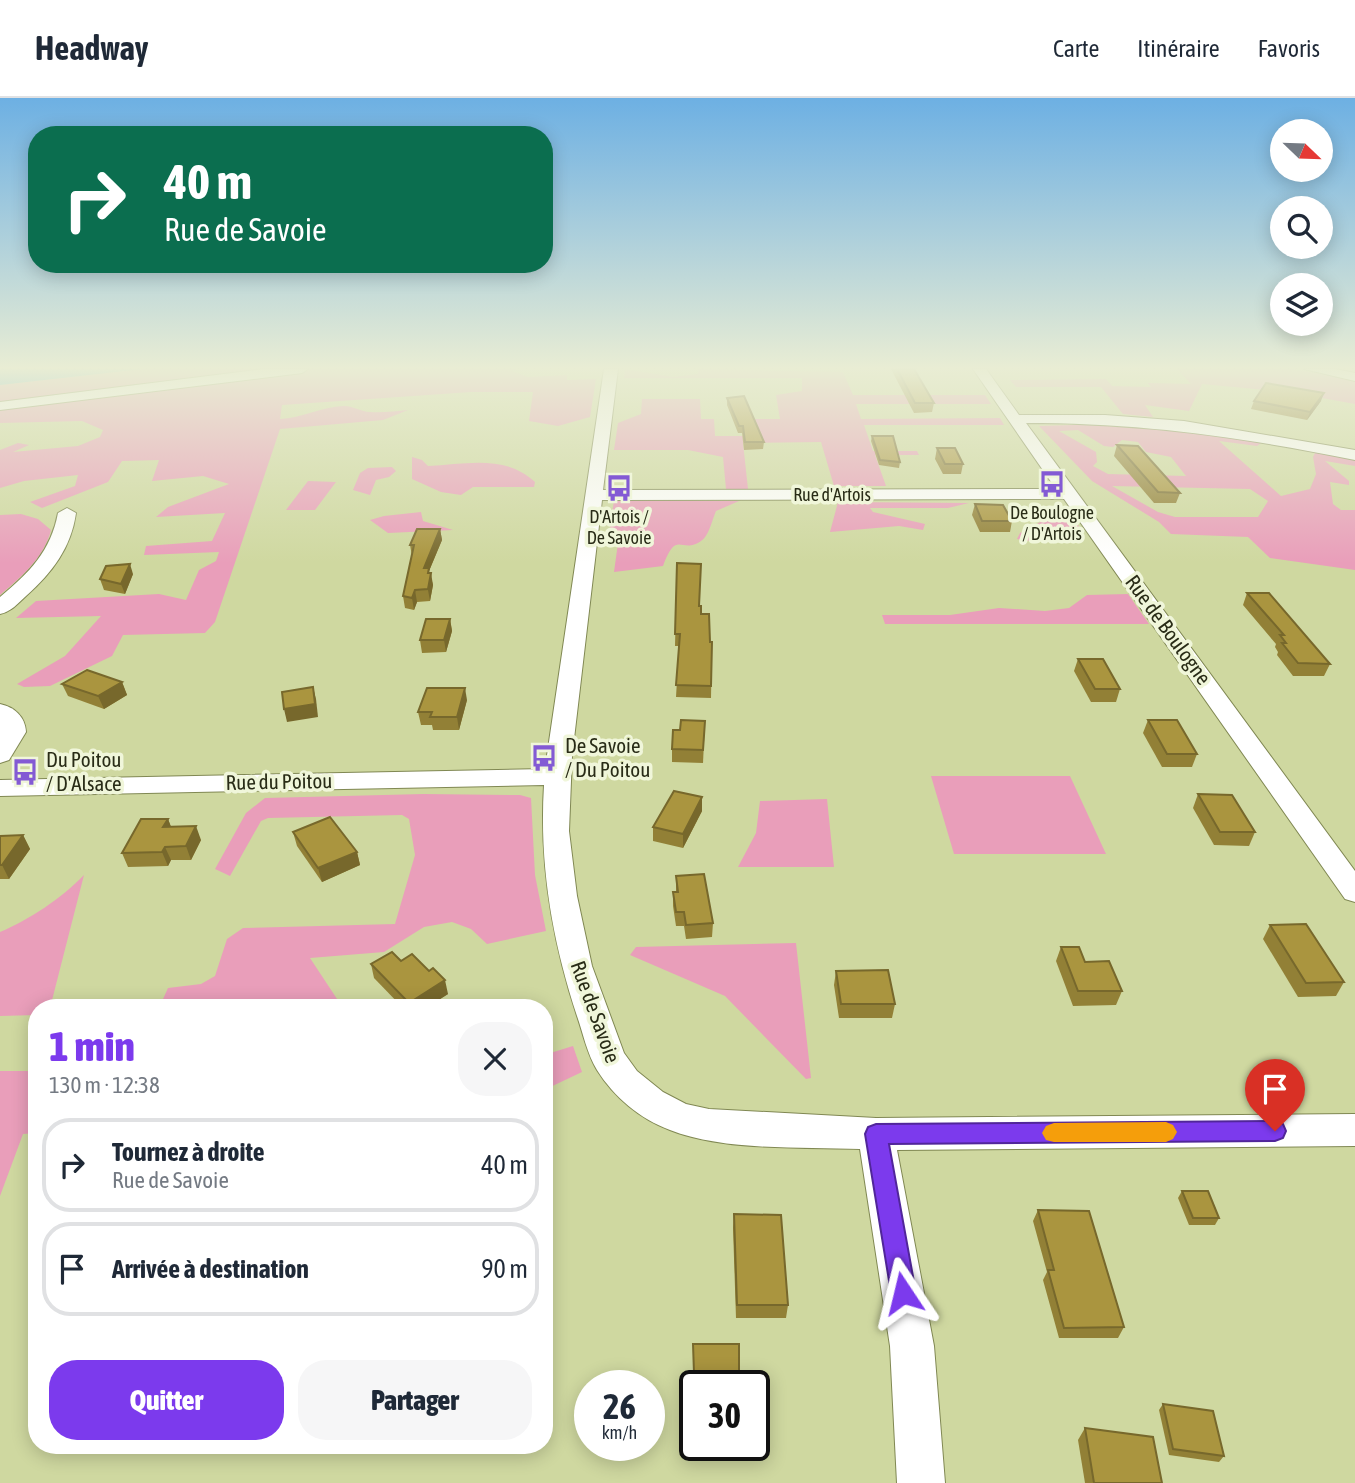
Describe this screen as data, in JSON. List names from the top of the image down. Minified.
{"streets":{"street":["Rue d'Artois","Rue de Boulogne","Rue du Poitou","Rue de Savoie"]},"crossings":[["Rue d'Artois","Rue de Boulogne"],["Rue d'Artois","Rue de Savoie"],["Rue du Poitou","Rue de Savoie"]],"places":{"bus stop":["De Boulogne / D'Artois","D'Artois / De Savoie","De Savoie / Du Poitou","Du Poitou / D'Alsace"]},"north":"bottom right","page":{"header":"Headway","nav":["Carte","Itinéraire","Favoris"],"turn":["40 m","Rue de Savoie"],"heading":["1 min","130 m · 12:38"],"list":[{"name":"Tournez à droite","note":"Rue de Savoie","value":"40 m"},{"name":"Arrivée à destination","value":"90 m"}],"buttons":["Quitter","Partager"],"speed":"26 km/h","limit":"30"}}
